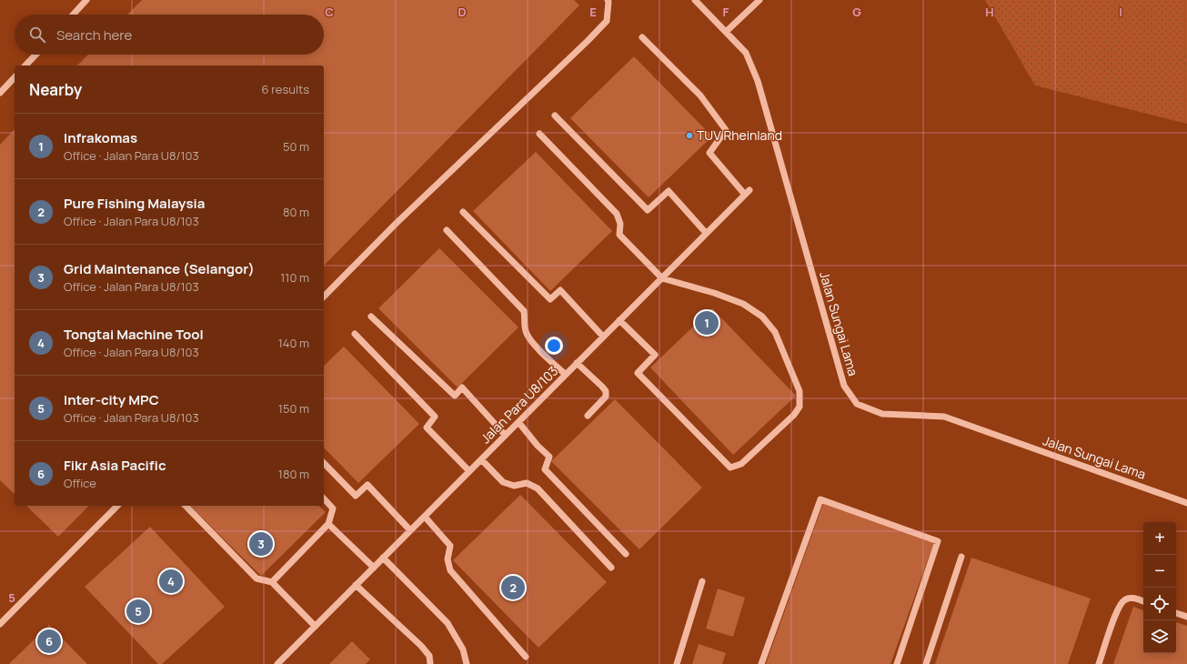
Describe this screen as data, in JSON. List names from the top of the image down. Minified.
{"streets":{"street":["Jalan Sungai Lama","Jalan Para U8/103"]},"places":["TUV Rheinland"],"page":{"search":"Search here","heading":["Nearby","6 results"],"list":[{"mark":"1","name":"Infrakomas","note":"Office · Jalan Para U8/103","value":"50 m"},{"mark":"2","name":"Pure Fishing Malaysia","note":"Office · Jalan Para U8/103","value":"80 m"},{"mark":"3","name":"Grid Maintenance (Selangor)","note":"Office · Jalan Para U8/103","value":"110 m"},{"mark":"4","name":"Tongtai Machine Tool","note":"Office · Jalan Para U8/103","value":"140 m"},{"mark":"5","name":"Inter-city MPC","note":"Office · Jalan Para U8/103","value":"150 m"},{"mark":"6","name":"Fikr Asia Pacific","note":"Office","value":"180 m"}],"pins":["1","3","4","2","5","6"],"map_buttons":["+","−"]},"grid":{"columns":["C","D","E","F","G","H","I"],"rows":["5"]}}
